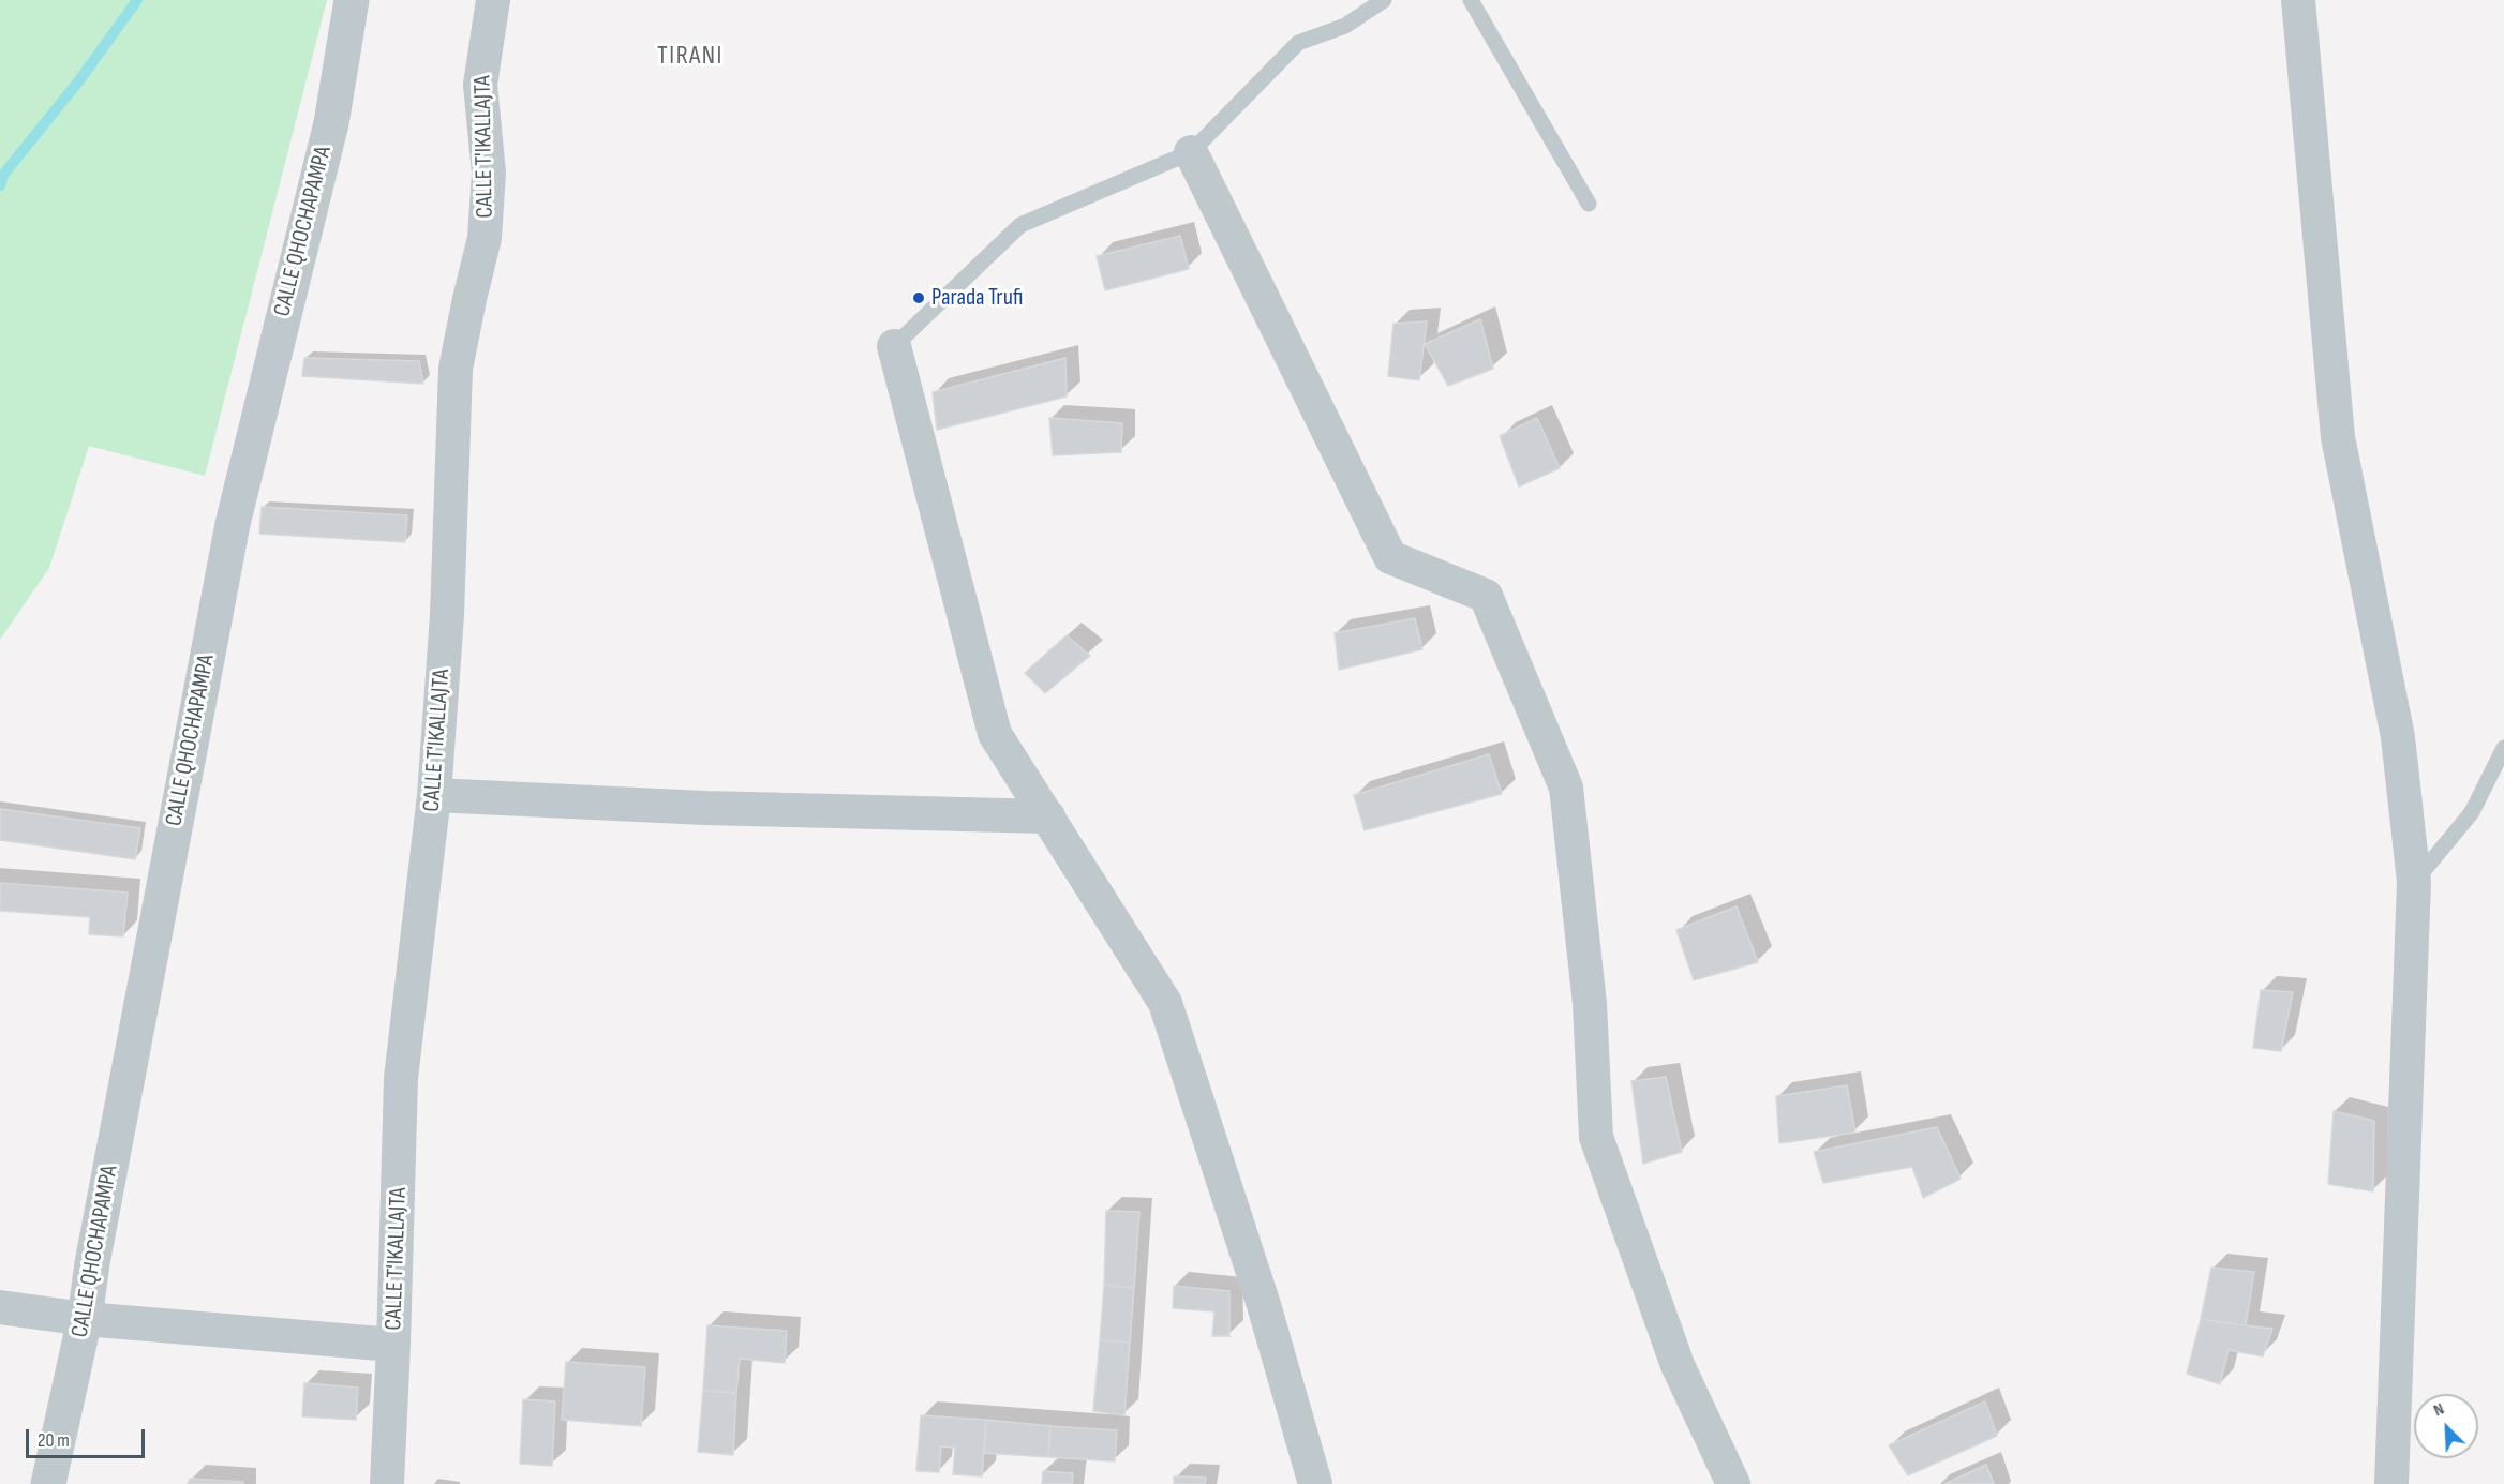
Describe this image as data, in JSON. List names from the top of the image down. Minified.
{"streets":{"street":["CALLE T'IKALLAJTA","CALLE QHOCHAPAMPA"]},"districts":["TIRANI"],"places":["Parada Trufi"],"scale_bar":"20 m","north":"top left"}
